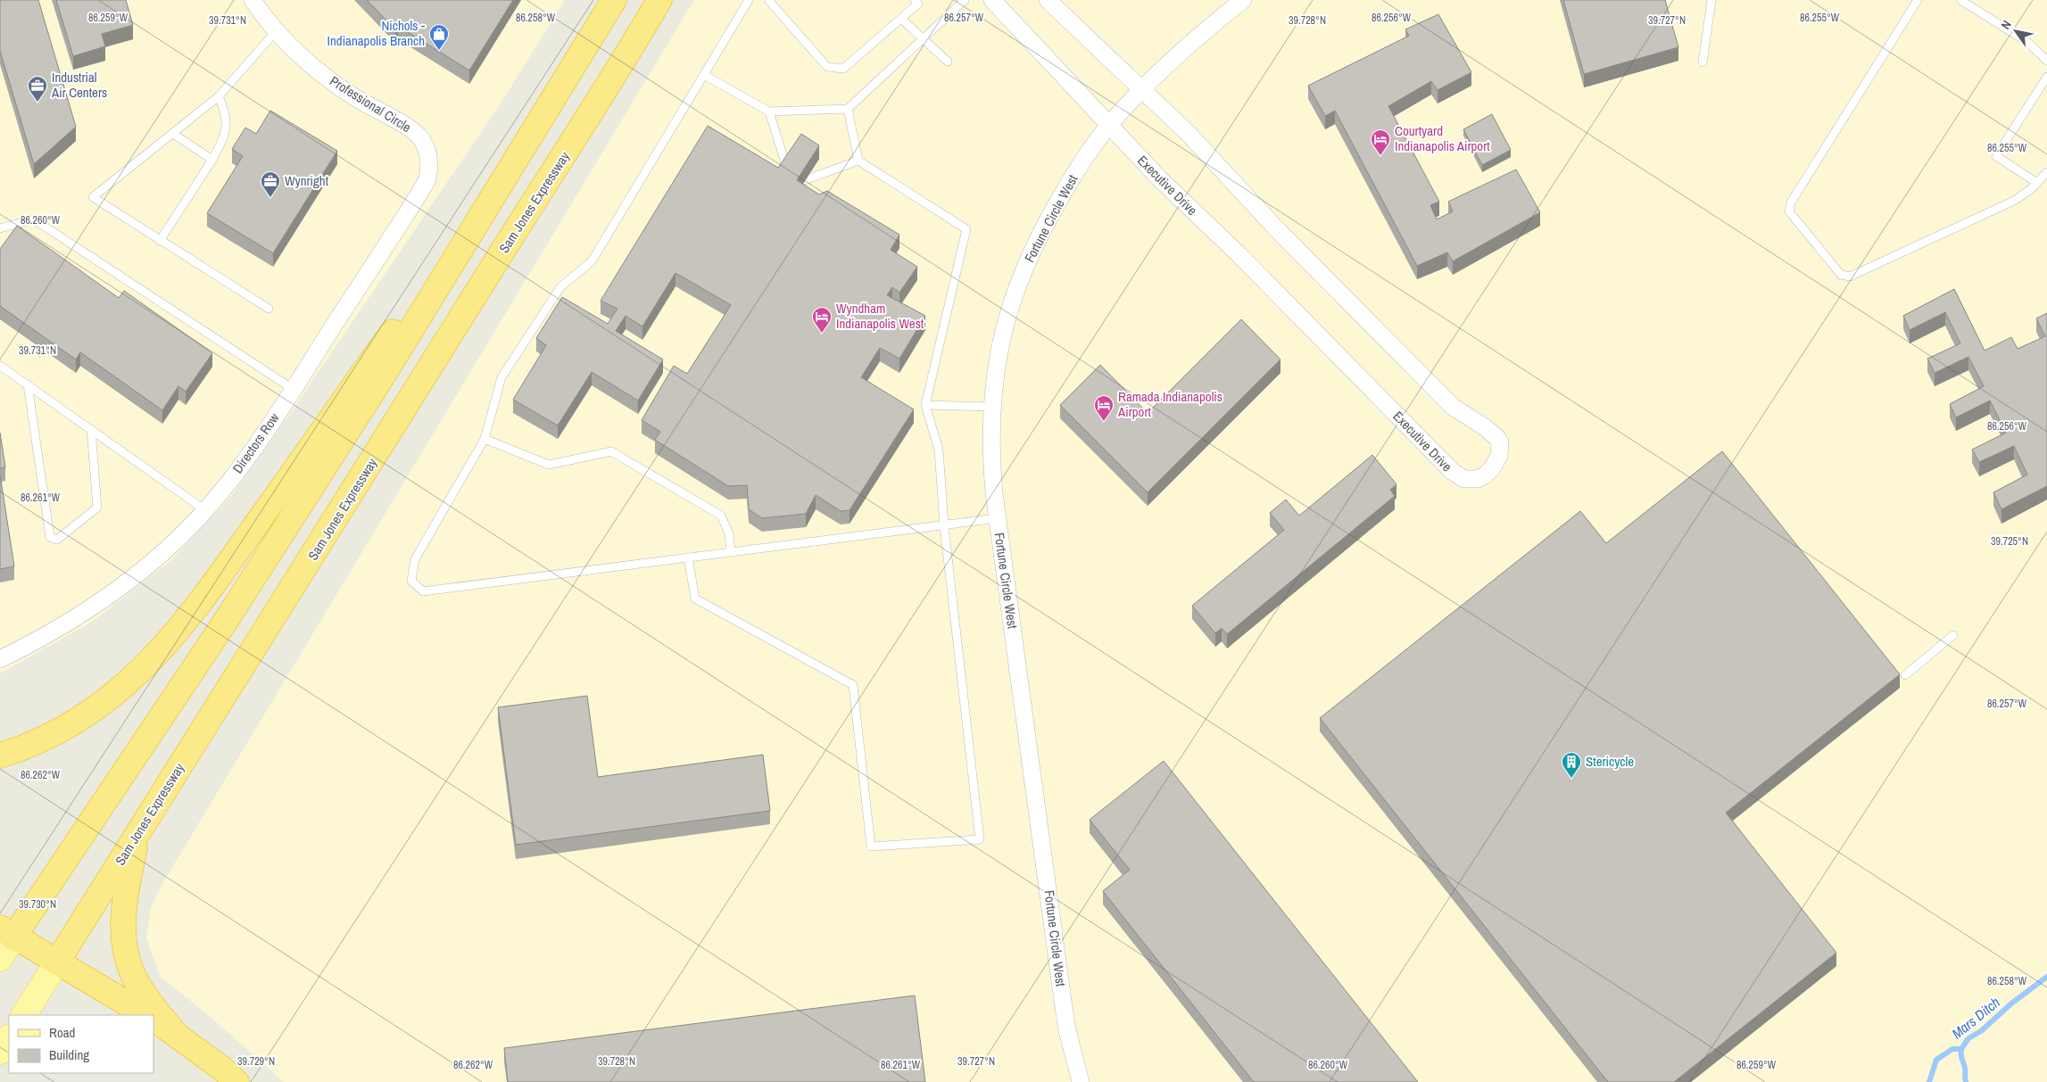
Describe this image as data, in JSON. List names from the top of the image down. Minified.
{"streets":{"highway":["Sam Jones Expressway"],"street":["Professional Circle","Executive Drive","Fortune Circle West","Directors Row"]},"crossings":[["Professional Circle","Directors Row"],["Executive Drive","Fortune Circle West"]],"water":["Mars Ditch"],"places":{"shop":["Nichols - Indianapolis Branch"],"office":["Industrial Air Centers","Wynright"],"hotel":["Courtyard Indianapolis Airport","Wyndham Indianapolis West","Ramada Indianapolis Airport"],"building":["Stericycle"]},"legend":["Road","Building"],"north":"top left","coordinates":["86.256°W","86.259°W","86.258°W","86.257°W","86.255°W","39.731°N","39.728°N","39.727°N","86.260°W","86.261°W","39.725°N","86.262°W","39.730°N","39.729°N"]}
